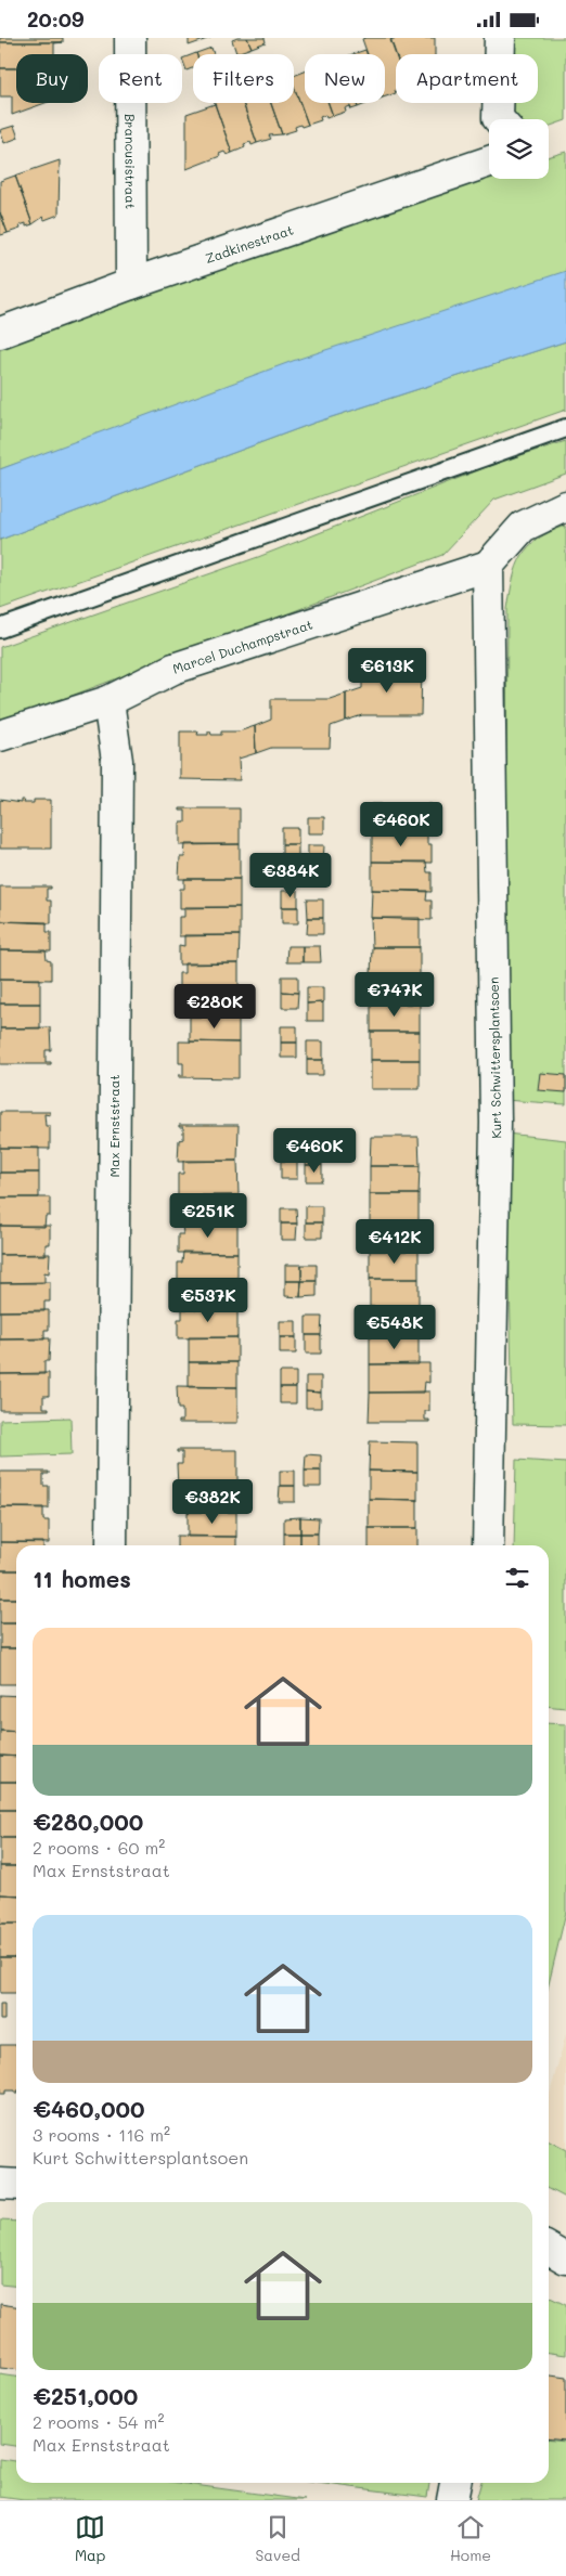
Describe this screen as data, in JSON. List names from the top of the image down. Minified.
{"streets":{"street":["Brancusistraat","Zadkinestraat","Marcel Duchampstraat","Kurt Schwittersplantsoen","Max Ernststraat"]},"crossings":[["Brancusistraat","Zadkinestraat"],["Marcel Duchampstraat","Kurt Schwittersplantsoen"],["Marcel Duchampstraat","Max Ernststraat"]],"page":{"status":"20:09","chip":["Buy","Rent","Filters","New","Apartment"],"price":["€613K","€460K","€384K","€747K","€280K","€460K","€251K","€412K","€537K","€548K","€382K"],"heading":"11 homes","list":[{"name":"€280,000","note":"2 rooms · 60 m² · Max Ernststraat"},{"name":"€460,000","note":"3 rooms · 116 m² · Kurt Schwittersplantsoen"},{"name":"€251,000","note":"2 rooms · 54 m² · Max Ernststraat"}],"tabs":["Map","Saved","Home"]}}
